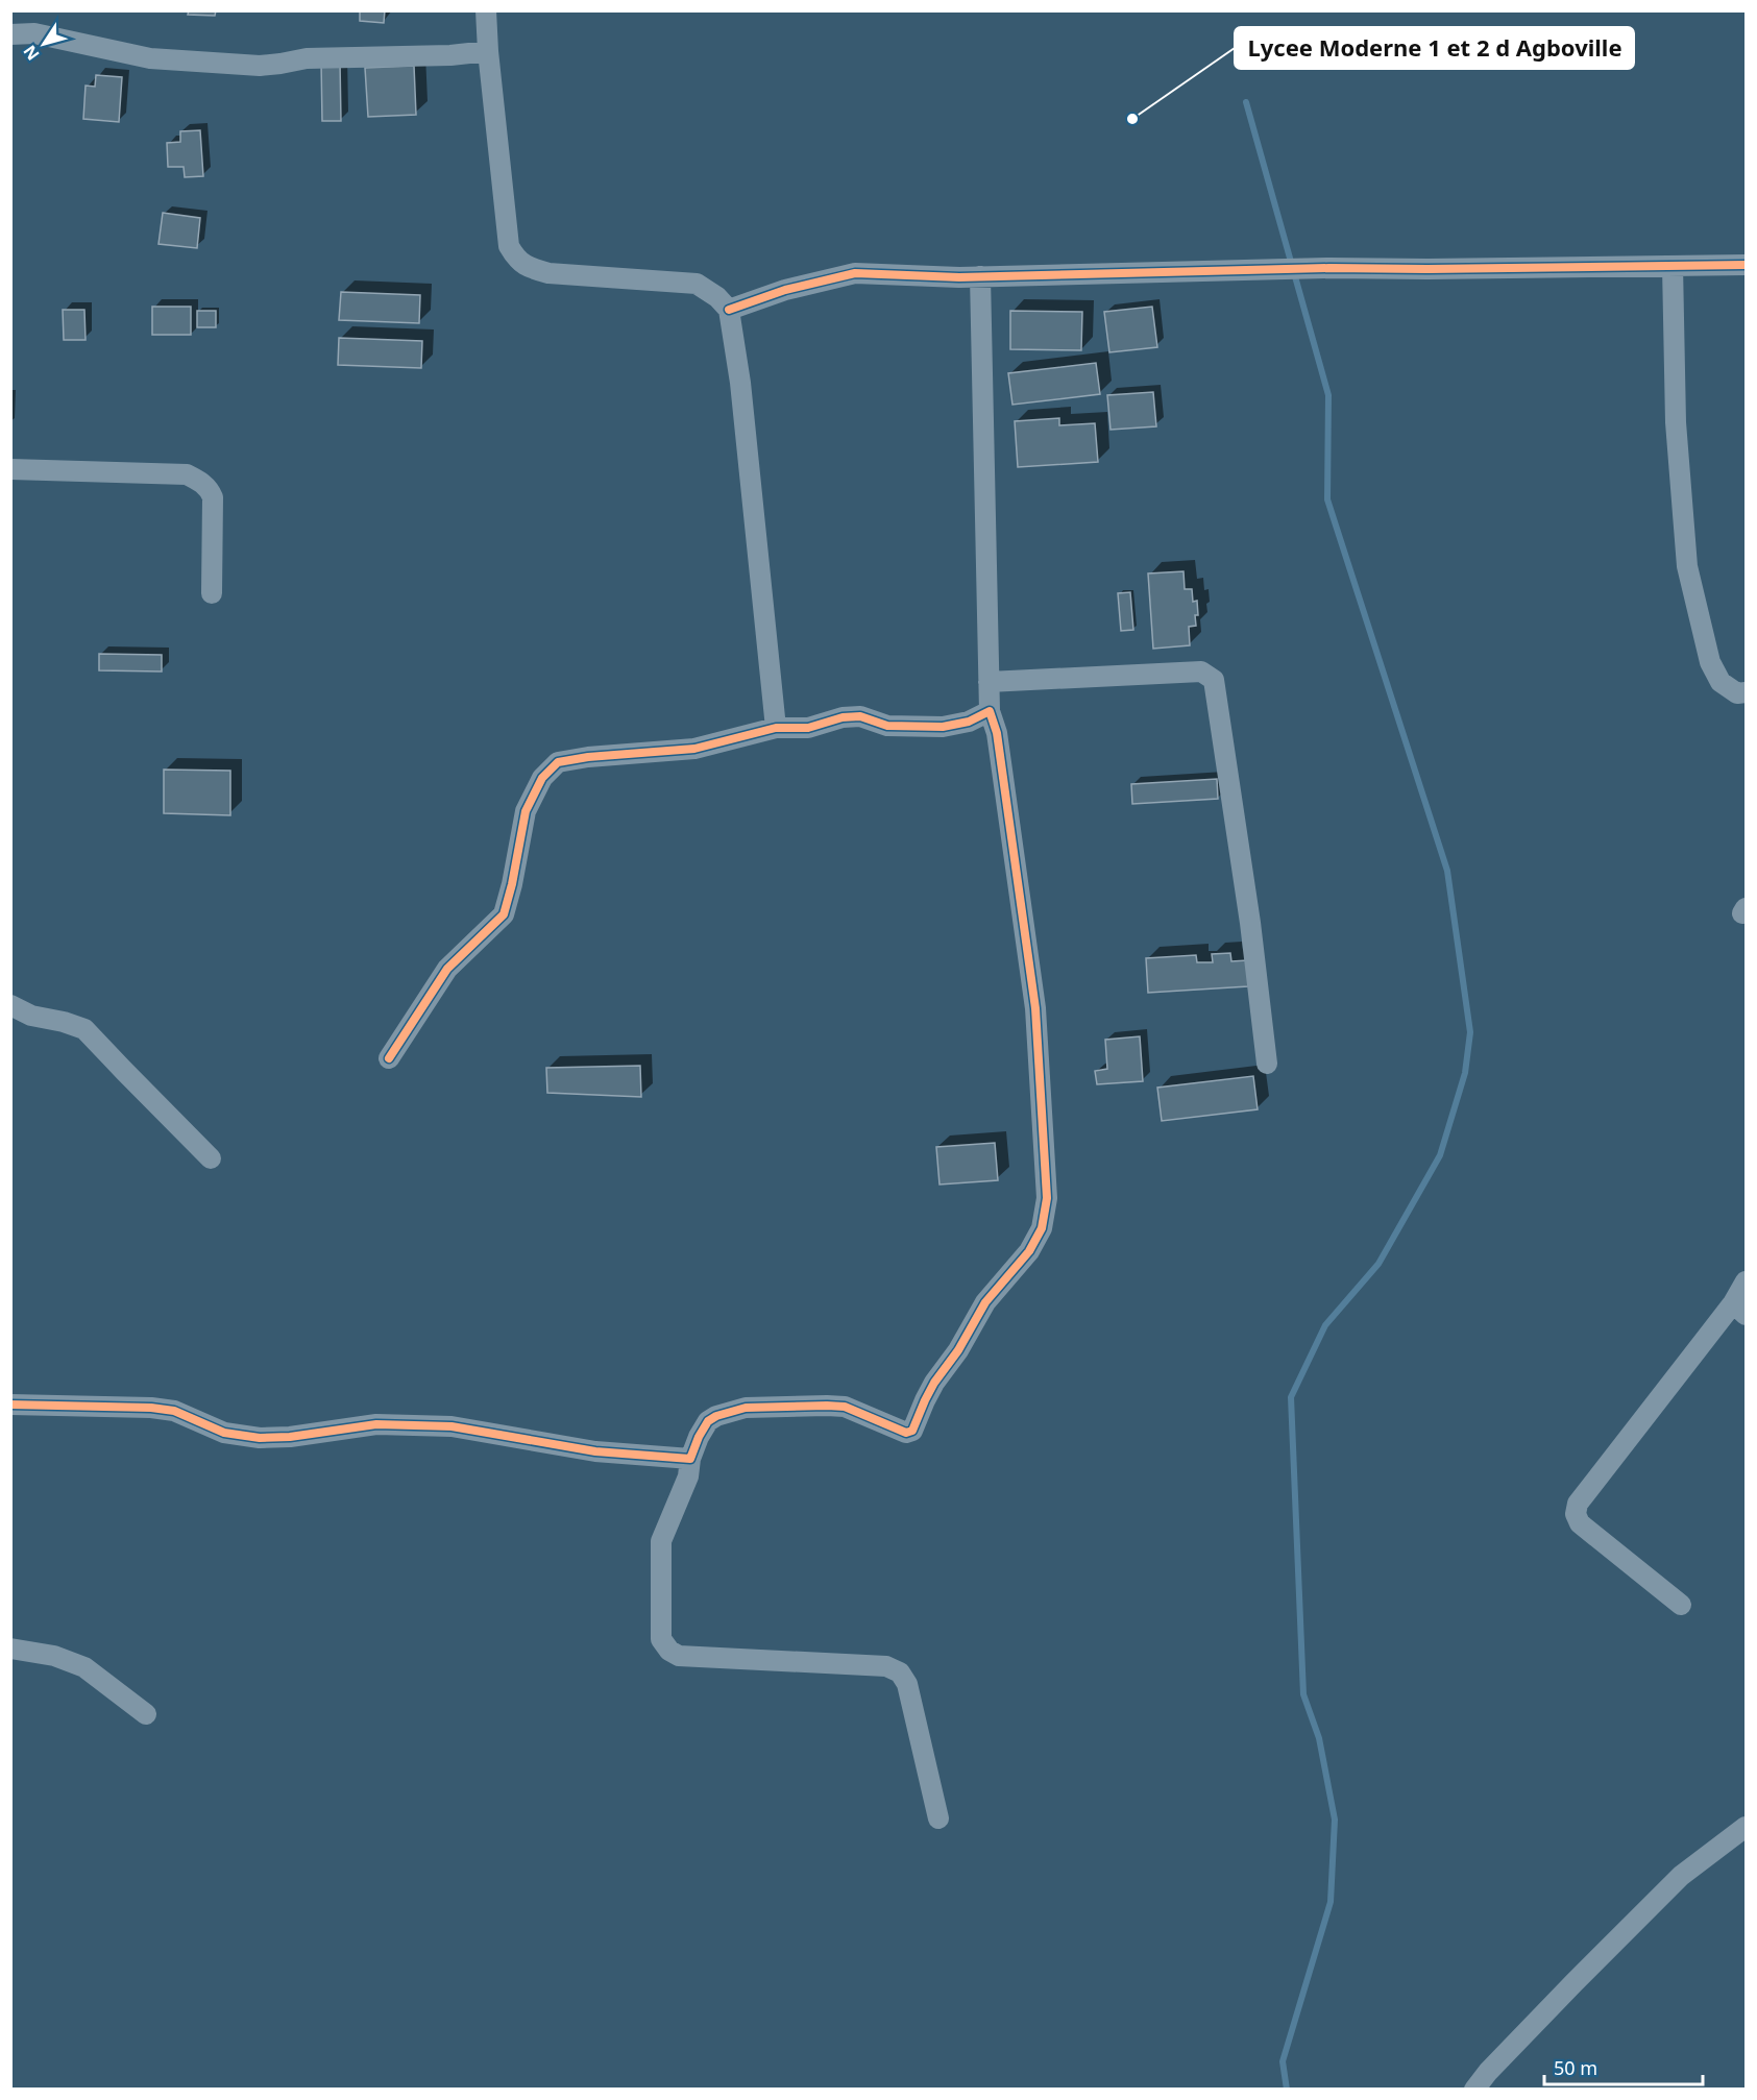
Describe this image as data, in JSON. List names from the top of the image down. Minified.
{"places":["Lycee Moderne 1 et 2 d Agboville"],"scale_bar":"50 m","north":"bottom left"}
